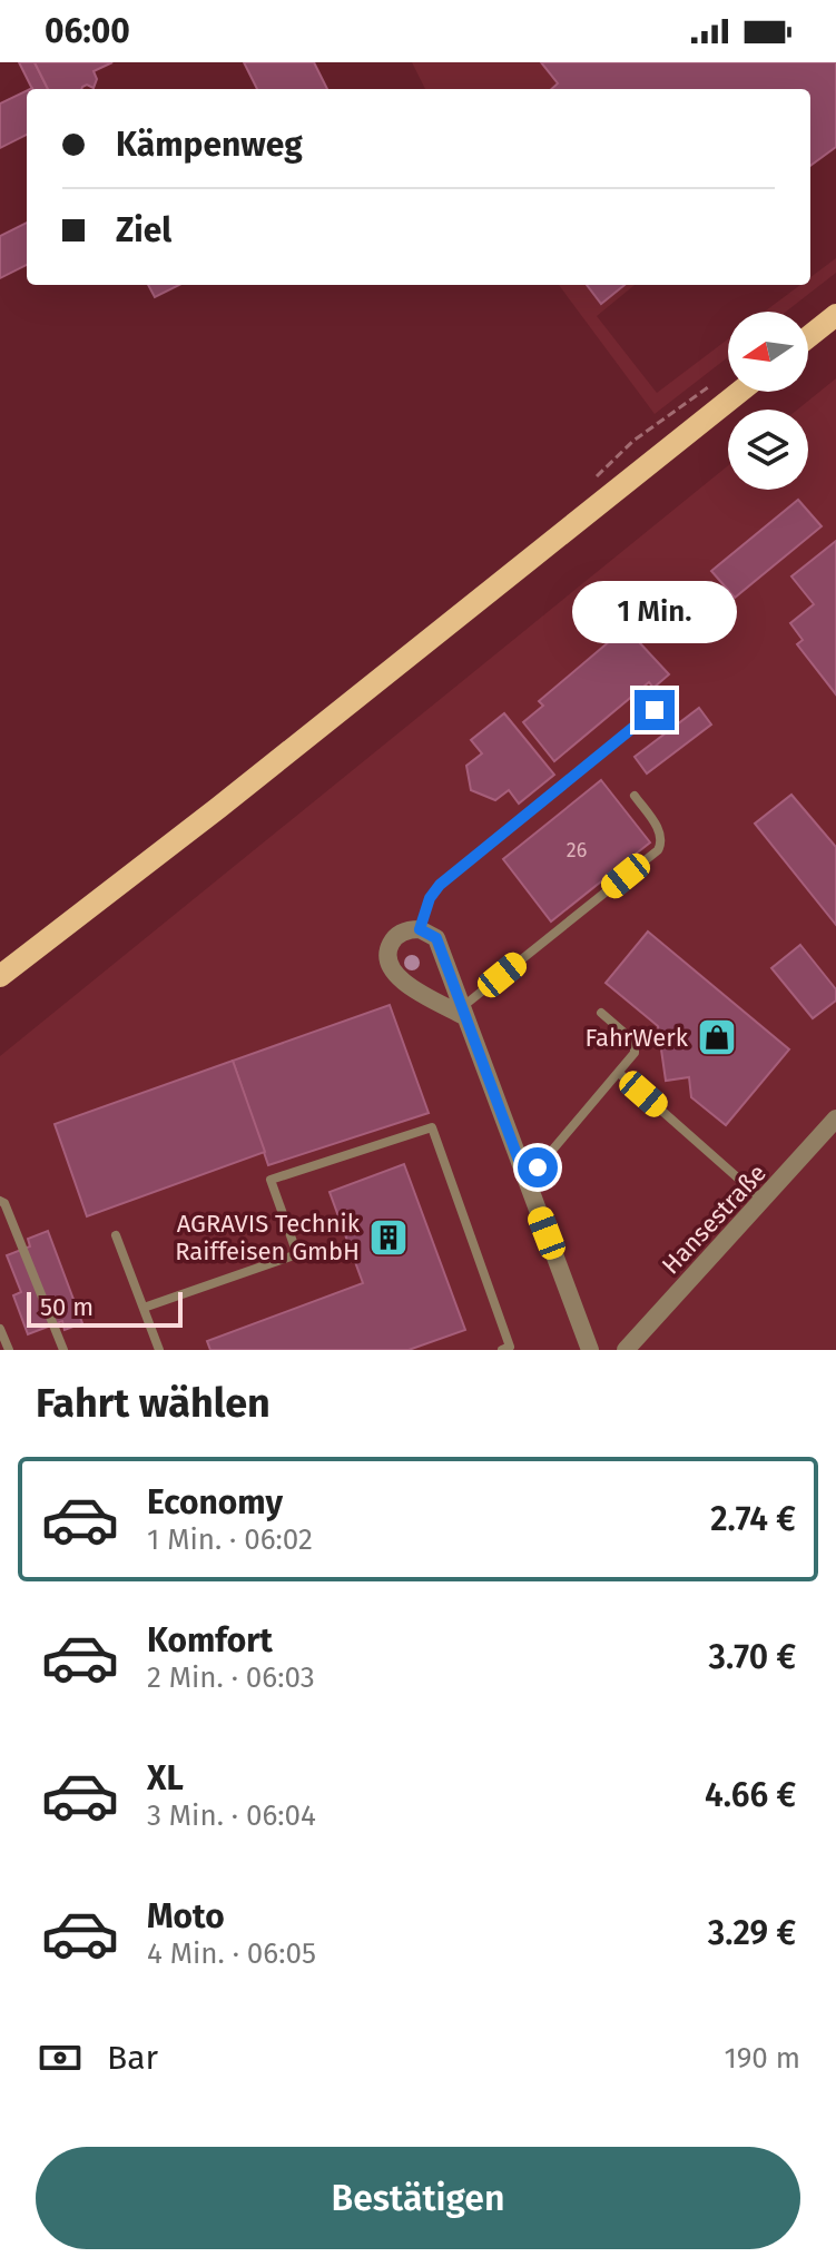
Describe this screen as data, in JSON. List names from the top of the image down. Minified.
{"streets":{"street":["Hansestraße"]},"places":{"shop":["FahrWerk"],"building":["AGRAVIS Technik Raiffeisen GmbH"]},"house_numbers":["26"],"scale_bar":"50 m","north":"left","page":{"status":"06:00","banner":["Kämpenweg","Ziel"],"bubble":"1 Min.","scale":"50 m","heading":"Fahrt wählen","list":[{"name":"Economy","note":"1 Min. · 06:02","value":"2.74 €"},{"name":"Komfort","note":"2 Min. · 06:03","value":"3.70 €"},{"name":"XL","note":"3 Min. · 06:04","value":"4.66 €"},{"name":"Moto","note":"4 Min. · 06:05","value":"3.29 €"}],"pay":["Bar","190 m"],"buttons":"Bestätigen"}}
